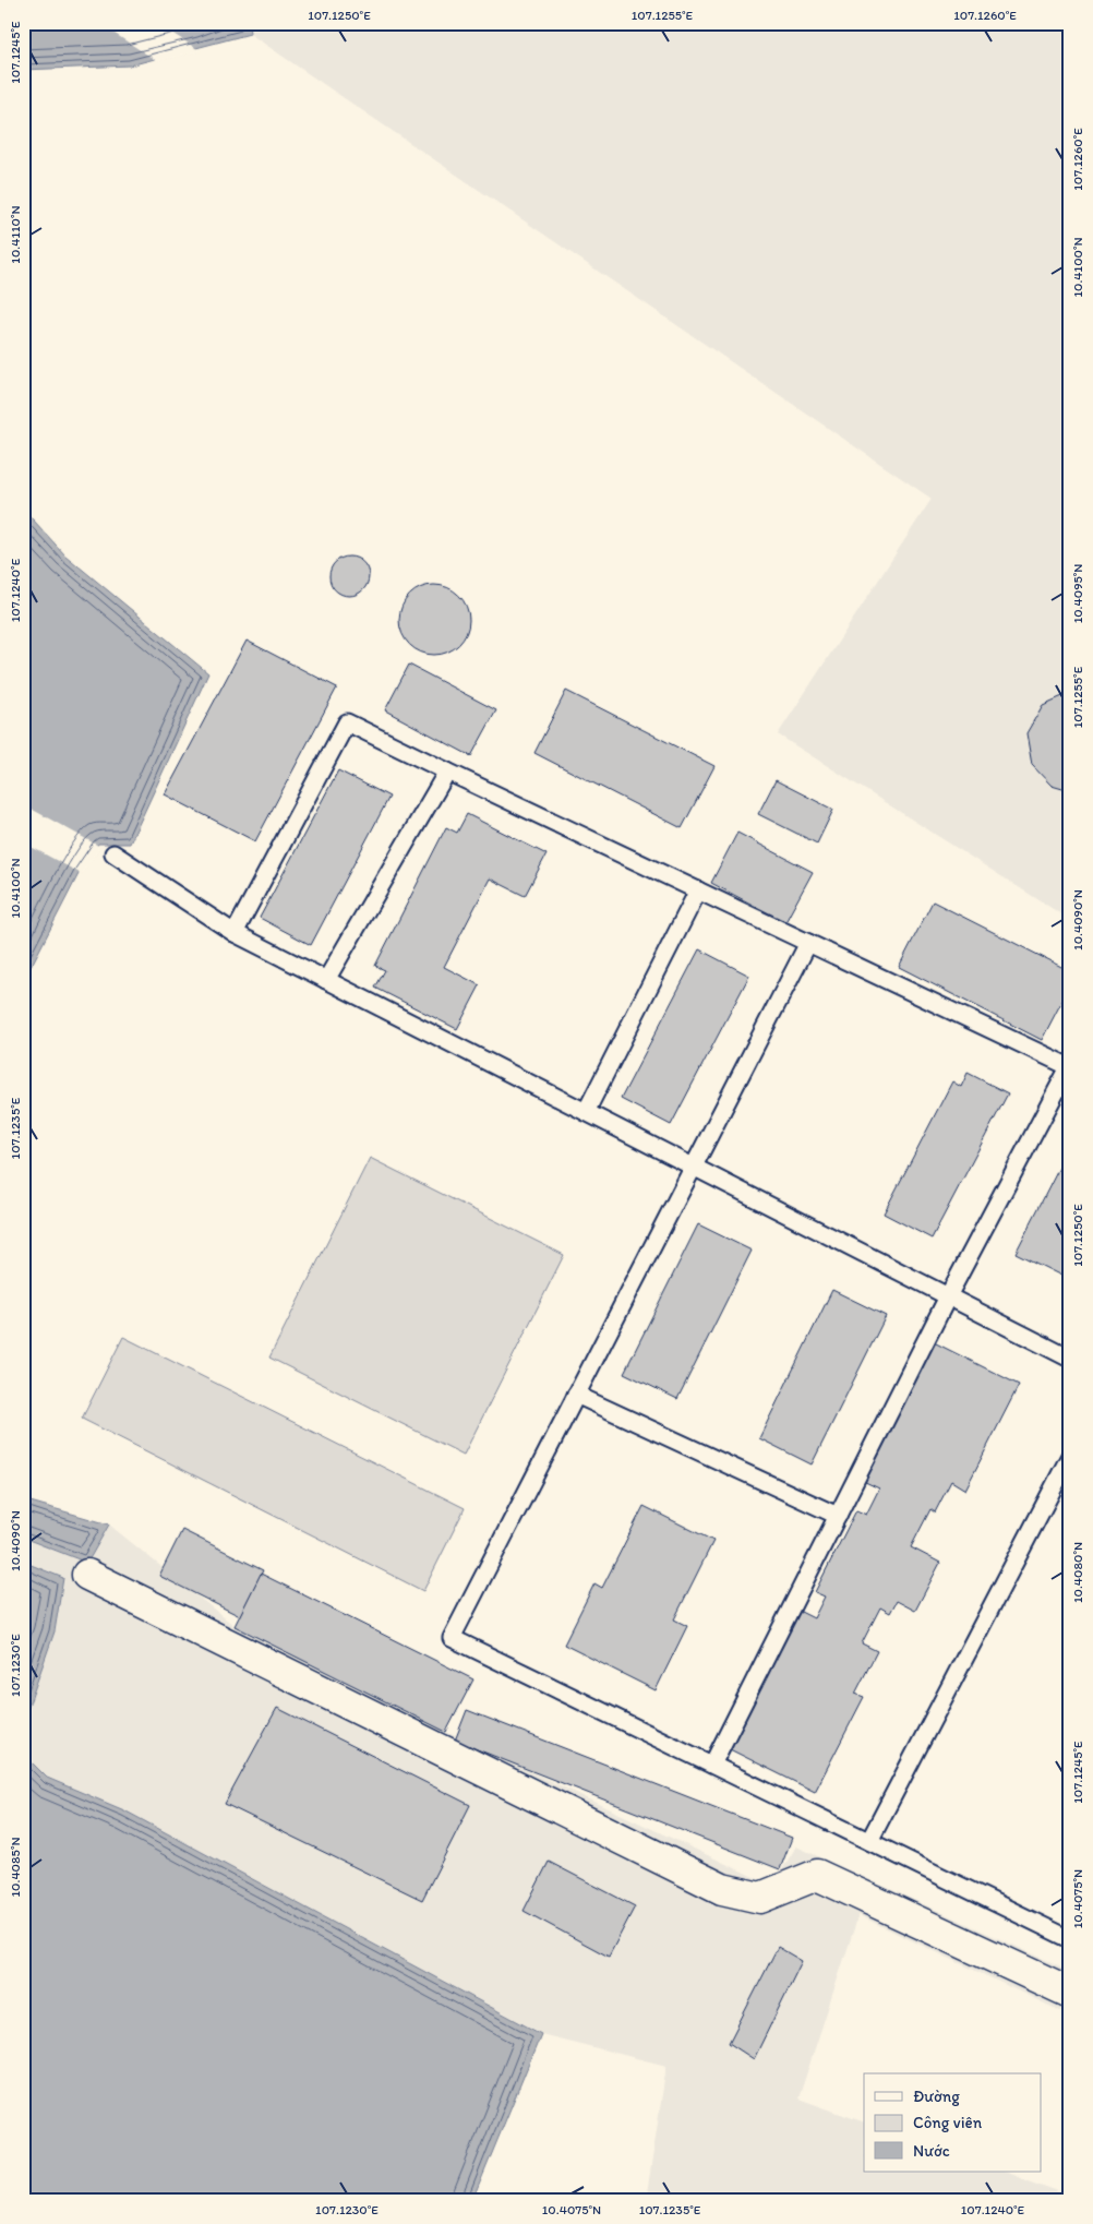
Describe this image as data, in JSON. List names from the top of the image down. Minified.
{"legend":["Đường","Công viên","Nước"],"coordinates":["107.1250°E","107.1255°E","107.1260°E","107.1245°E","10.4110°N","10.4100°N","107.1240°E","10.4095°N","10.4090°N","107.1235°E","10.4080°N","107.1230°E","10.4085°N","10.4075°N"]}
